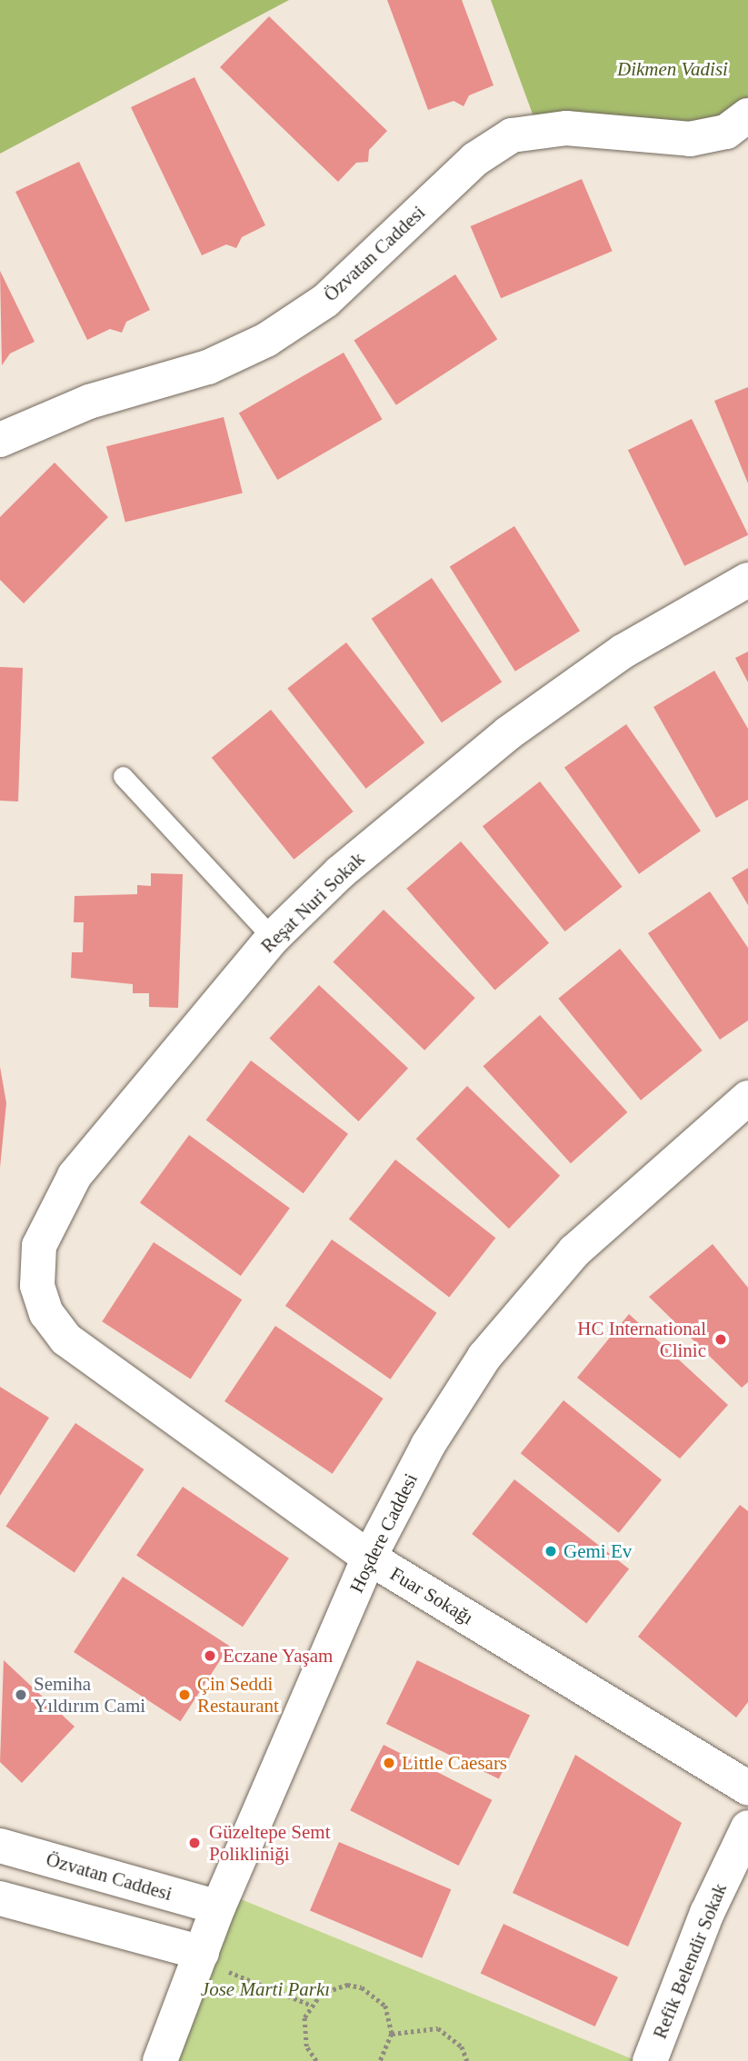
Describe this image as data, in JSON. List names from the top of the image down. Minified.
{"streets":{"street":["Özvatan Caddesi","Reşat Nuri Sokak","Hoşdere Caddesi","Fuar Sokağı","Refik Belendir Sokak"]},"crossings":[["Özvatan Caddesi","Hoşdere Caddesi"],["Reşat Nuri Sokak","Fuar Sokağı"],["Hoşdere Caddesi","Fuar Sokağı"]],"parks":["Dikmen Vadisi","Jose Marti Parkı"],"places":["HC International Clinic","Gemi Ev","Eczane Yaşam","Semiha Yıldırım Cami","Çin Seddi Restaurant","Little Caesars","Güzeltepe Semt Polikliniği"]}
